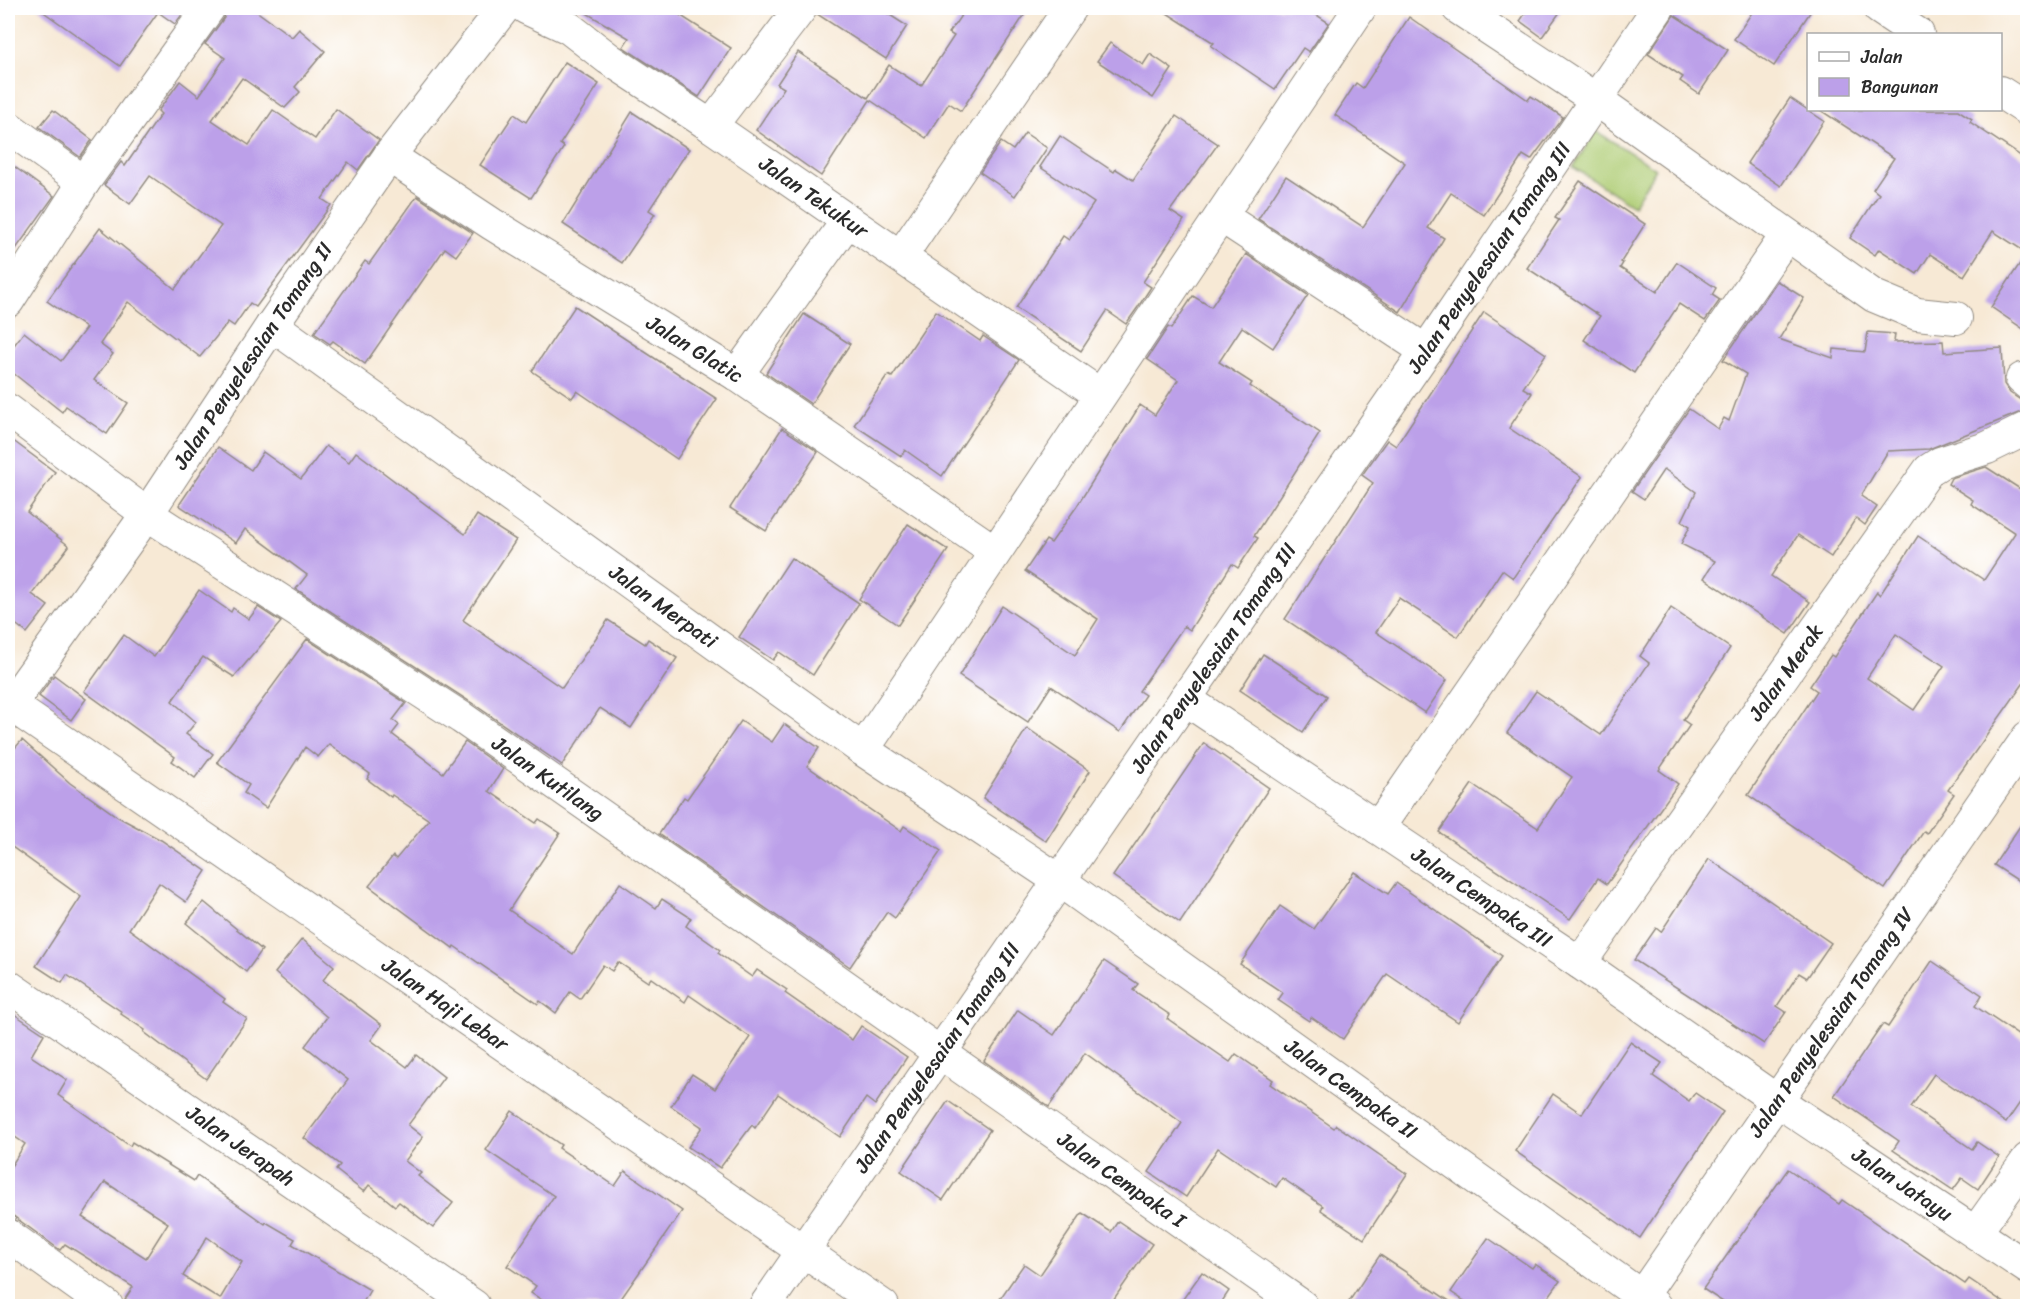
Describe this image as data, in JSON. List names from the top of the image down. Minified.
{"streets":{"street":["Jalan Tekukur","Jalan Penyelesaian Tomang III","Jalan Glatic","Jalan Penyelesaian Tomang II","Jalan Merpati","Jalan Merak","Jalan Kutilang","Jalan Cempaka III","Jalan Haji Lebar","Jalan Penyelesaian Tomang IV","Jalan Cempaka II","Jalan Jerapah","Jalan Cempaka I","Jalan Jatayu"]},"crossings":[["Jalan Penyelesaian Tomang III","Jalan Merpati"],["Jalan Penyelesaian Tomang III","Jalan Kutilang"],["Jalan Penyelesaian Tomang III","Jalan Cempaka III"],["Jalan Penyelesaian Tomang III","Jalan Haji Lebar"],["Jalan Penyelesaian Tomang III","Jalan Cempaka II"],["Jalan Penyelesaian Tomang III","Jalan Cempaka I"],["Jalan Glatic","Jalan Penyelesaian Tomang II"],["Jalan Penyelesaian Tomang II","Jalan Merpati"],["Jalan Penyelesaian Tomang II","Jalan Kutilang"],["Jalan Penyelesaian Tomang II","Jalan Haji Lebar"],["Jalan Merpati","Jalan Cempaka II"],["Jalan Merak","Jalan Cempaka III"],["Jalan Kutilang","Jalan Cempaka I"],["Jalan Cempaka III","Jalan Penyelesaian Tomang IV"],["Jalan Cempaka III","Jalan Jatayu"],["Jalan Penyelesaian Tomang IV","Jalan Cempaka II"],["Jalan Penyelesaian Tomang IV","Jalan Jatayu"]],"legend":["Jalan","Bangunan"]}
